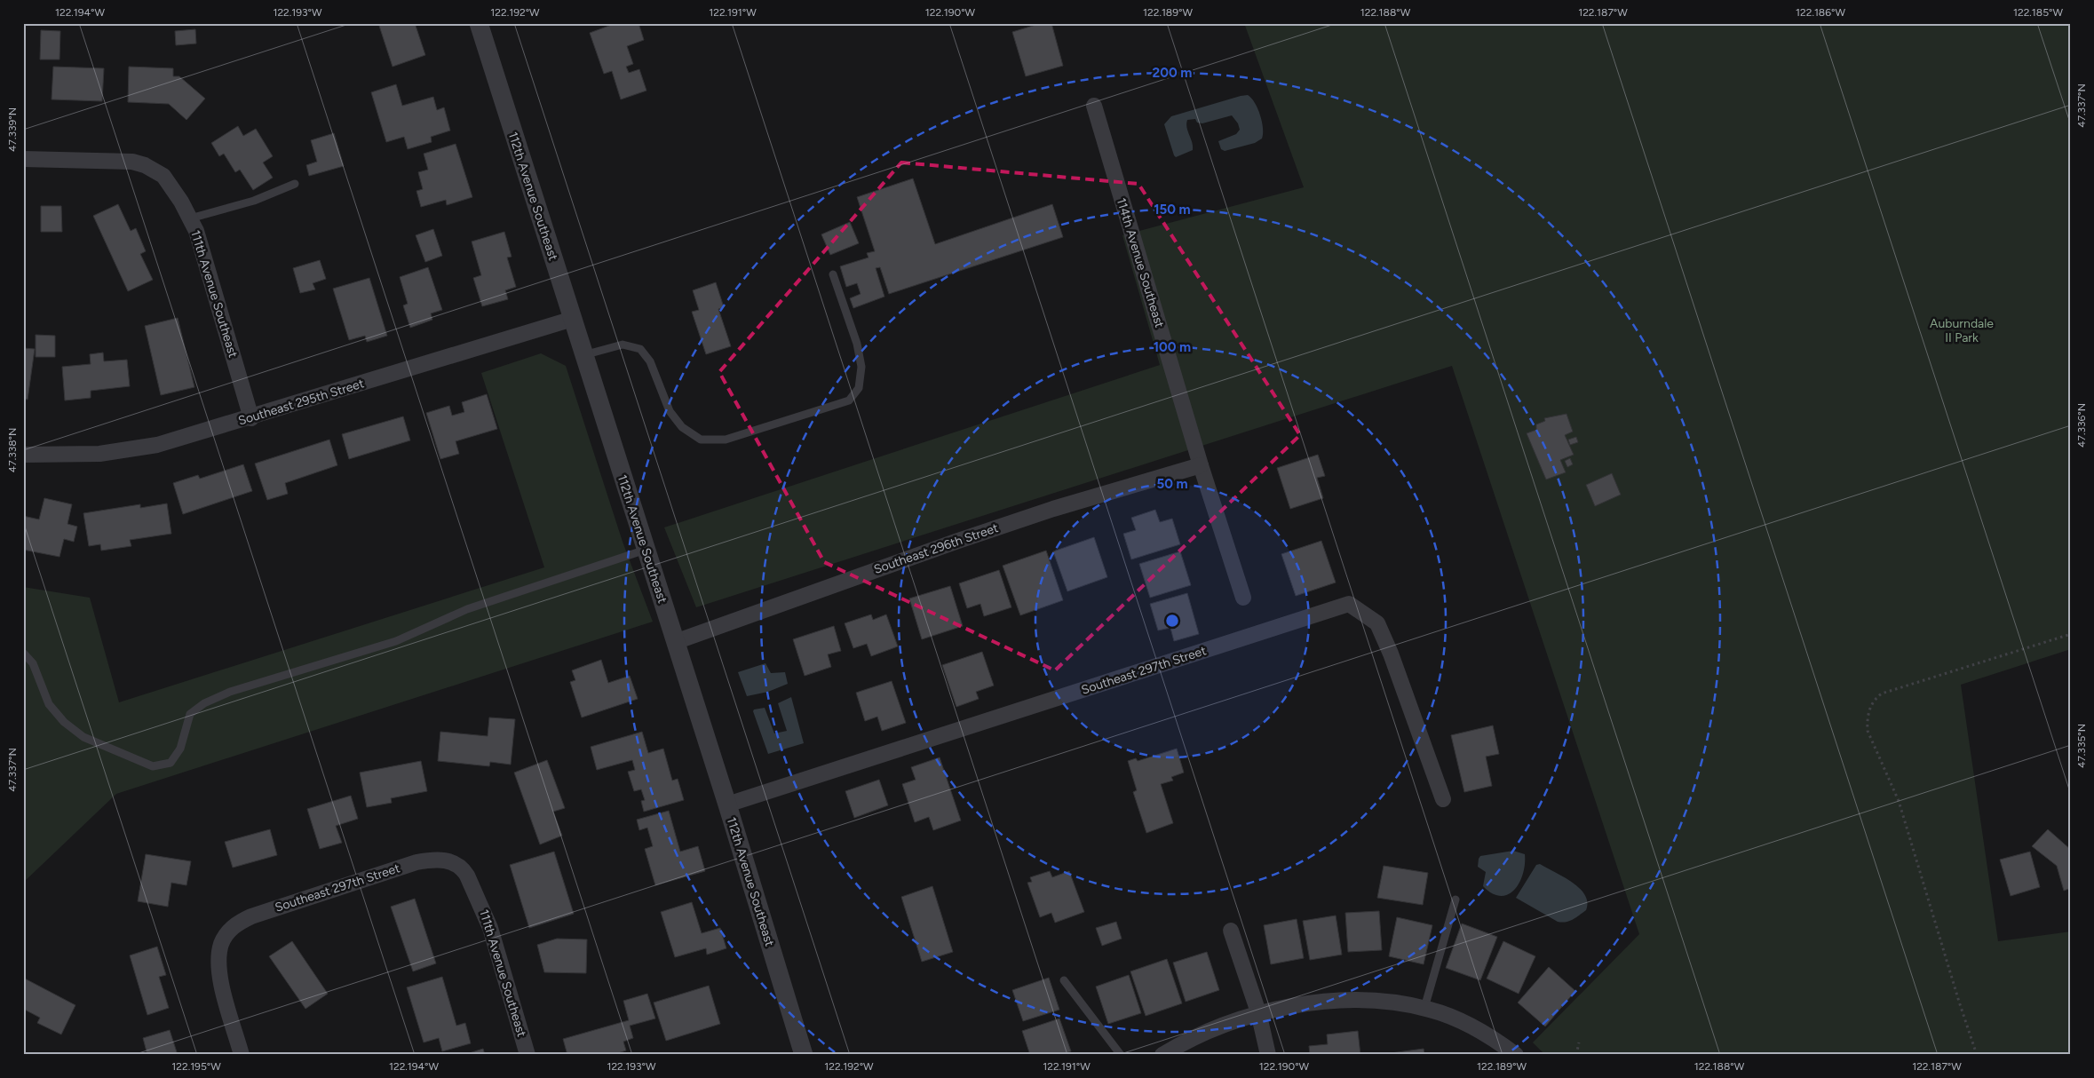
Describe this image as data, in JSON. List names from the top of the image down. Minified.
{"streets":{"street":["112th Avenue Southeast","114th Avenue Southeast","111th Avenue Southeast","Southeast 295th Street","Southeast 296th Street","Southeast 297th Street"]},"crossings":[["112th Avenue Southeast","Southeast 295th Street"],["112th Avenue Southeast","Southeast 296th Street"],["112th Avenue Southeast","Southeast 297th Street"],["114th Avenue Southeast","Southeast 296th Street"],["111th Avenue Southeast","Southeast 295th Street"],["111th Avenue Southeast","Southeast 297th Street"]],"parks":["Auburndale II Park"],"coordinates":["122.194°W","122.193°W","122.192°W","122.191°W","122.190°W","122.189°W","122.188°W","122.187°W","122.186°W","122.185°W","47.337°N","47.339°N","47.336°N","47.338°N","47.335°N","122.195°W"],"rings":["200 m","150 m","100 m","50 m"]}
